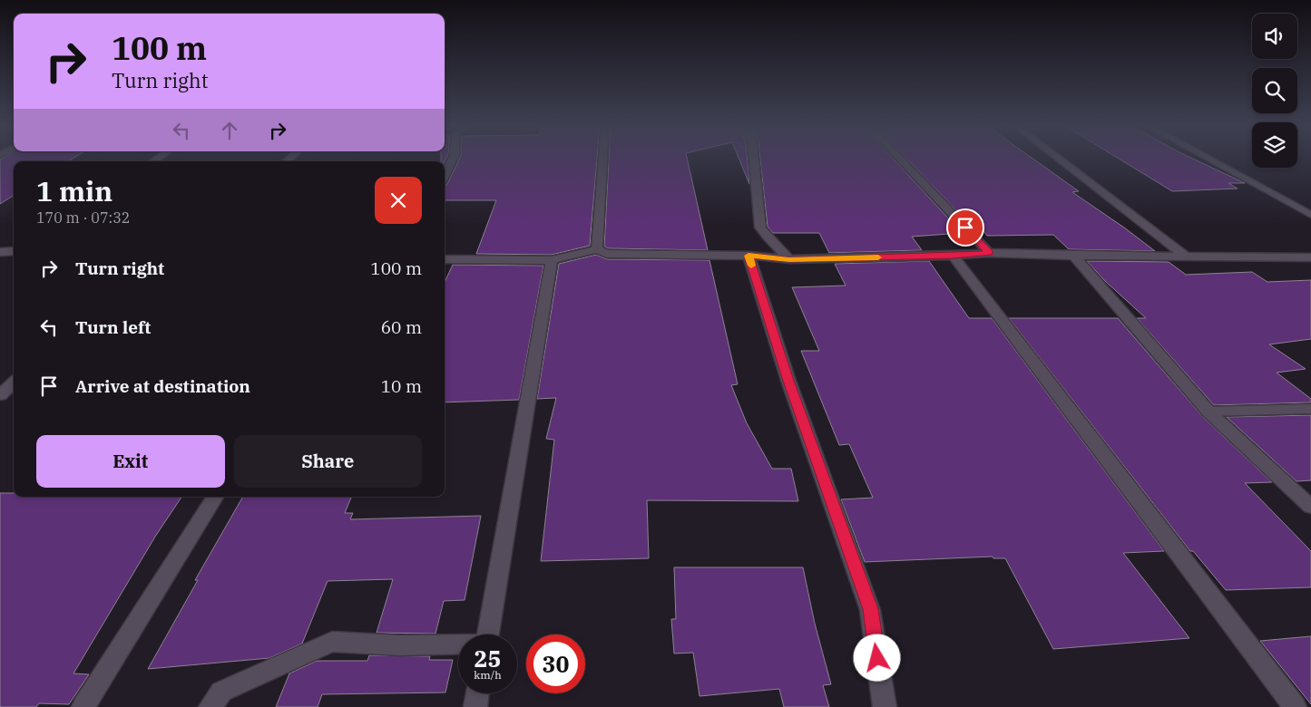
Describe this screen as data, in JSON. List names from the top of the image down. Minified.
{"page":{"turn":["100 m","Turn right"],"heading":["1 min","170 m · 07:32"],"list":[{"name":"Turn right","value":"100 m"},{"name":"Turn left","value":"60 m"},{"name":"Arrive at destination","value":"10 m"}],"buttons":["Exit","Share"],"speed":"25 km/h","limit":"30"}}
